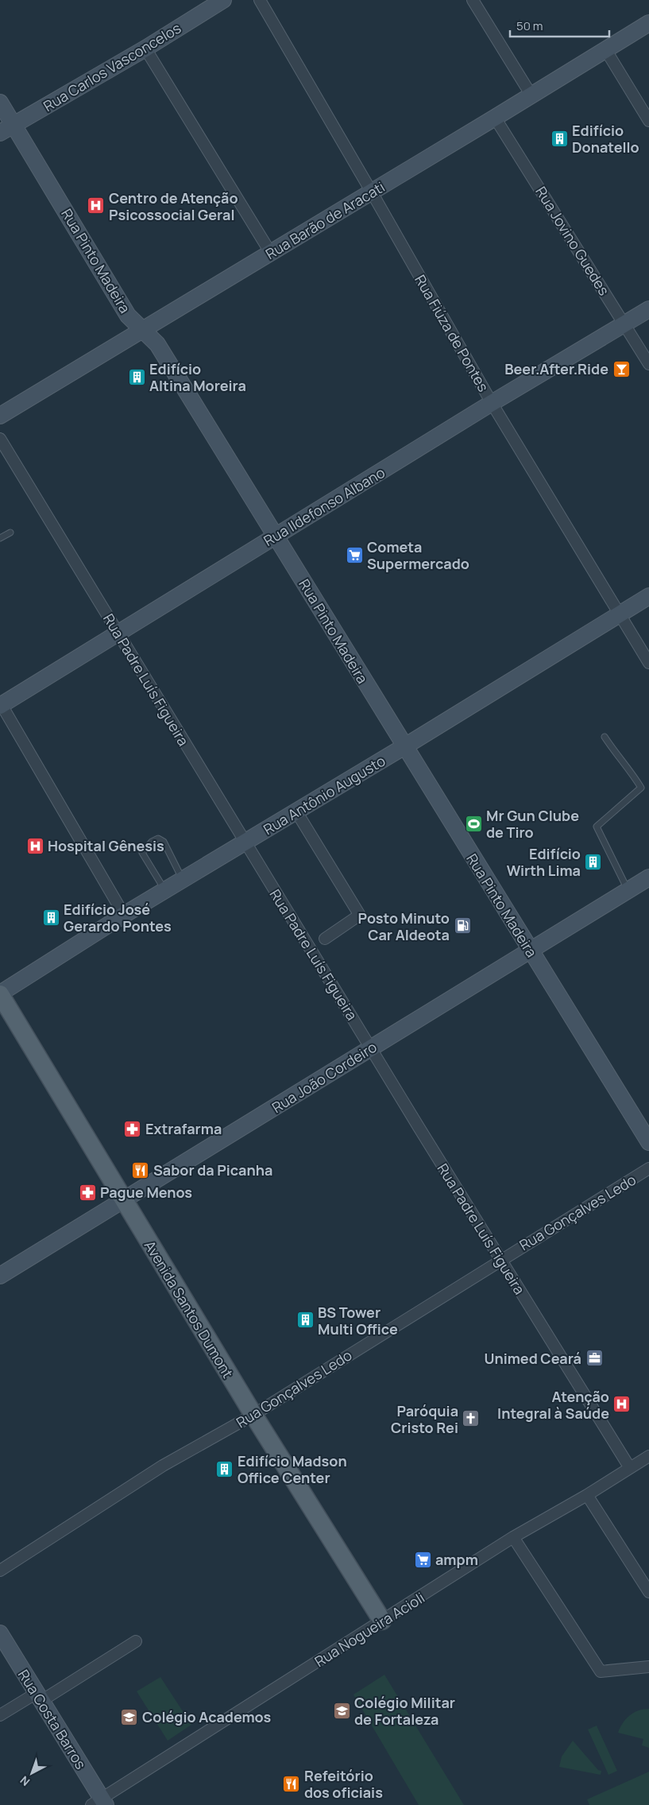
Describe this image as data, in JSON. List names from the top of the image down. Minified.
{"streets":{"main road":["Avenida Santos Dumont"],"street":["Rua Carlos Vasconcelos","Rua Barão de Aracati","Rua Jovino Guedes","Rua Pinto Madeira","Rua Fiúza de Pontes","Rua Ildefonso Albano","Rua Padre Luís Figueira","Rua Antônio Augusto","Rua João Cordeiro","Rua Gonçalves Ledo","Rua Nogueira Acioli","Rua Costa Barros"]},"crossings":[["Rua Carlos Vasconcelos","Rua Pinto Madeira"],["Rua Barão de Aracati","Rua Jovino Guedes"],["Rua Barão de Aracati","Rua Pinto Madeira"],["Rua Barão de Aracati","Rua Fiúza de Pontes"],["Rua Jovino Guedes","Rua Ildefonso Albano"],["Rua Pinto Madeira","Rua Ildefonso Albano"],["Rua Pinto Madeira","Rua Antônio Augusto"],["Rua Pinto Madeira","Rua João Cordeiro"],["Rua Fiúza de Pontes","Rua Ildefonso Albano"],["Rua Fiúza de Pontes","Rua Antônio Augusto"],["Rua Ildefonso Albano","Rua Padre Luís Figueira"],["Rua Padre Luís Figueira","Rua Antônio Augusto"],["Rua Padre Luís Figueira","Rua João Cordeiro"],["Rua Padre Luís Figueira","Rua Gonçalves Ledo"],["Rua Padre Luís Figueira","Rua Nogueira Acioli"],["Rua Antônio Augusto","Avenida Santos Dumont"],["Rua João Cordeiro","Avenida Santos Dumont"],["Rua Gonçalves Ledo","Avenida Santos Dumont"],["Avenida Santos Dumont","Rua Nogueira Acioli"],["Rua Nogueira Acioli","Rua Costa Barros"]],"places":{"building":["Edifício Donatello","Edifício Altina Moreira","Edifício Wirth Lima","Edifício José Gerardo Pontes","BS Tower Multi Office","Edifício Madson Office Center"],"hospital":["Centro de Atenção Psicossocial Geral","Hospital Gênesis","Atenção Integral à Saúde"],"bar":["Beer.After.Ride"],"supermarket":["Cometa Supermercado","ampm"],"sports":["Mr Gun Clube de Tiro"],"fuel station":["Posto Minuto Car Aldeota"],"pharmacy":["Extrafarma","Pague Menos"],"restaurant":["Sabor da Picanha","Refeitório dos oficiais"],"office":["Unimed Ceará"],"church":["Paróquia Cristo Rei"],"school or university":["Colégio Militar de Fortaleza","Colégio Academos"]},"scale_bar":"50 m","north":"bottom left"}
